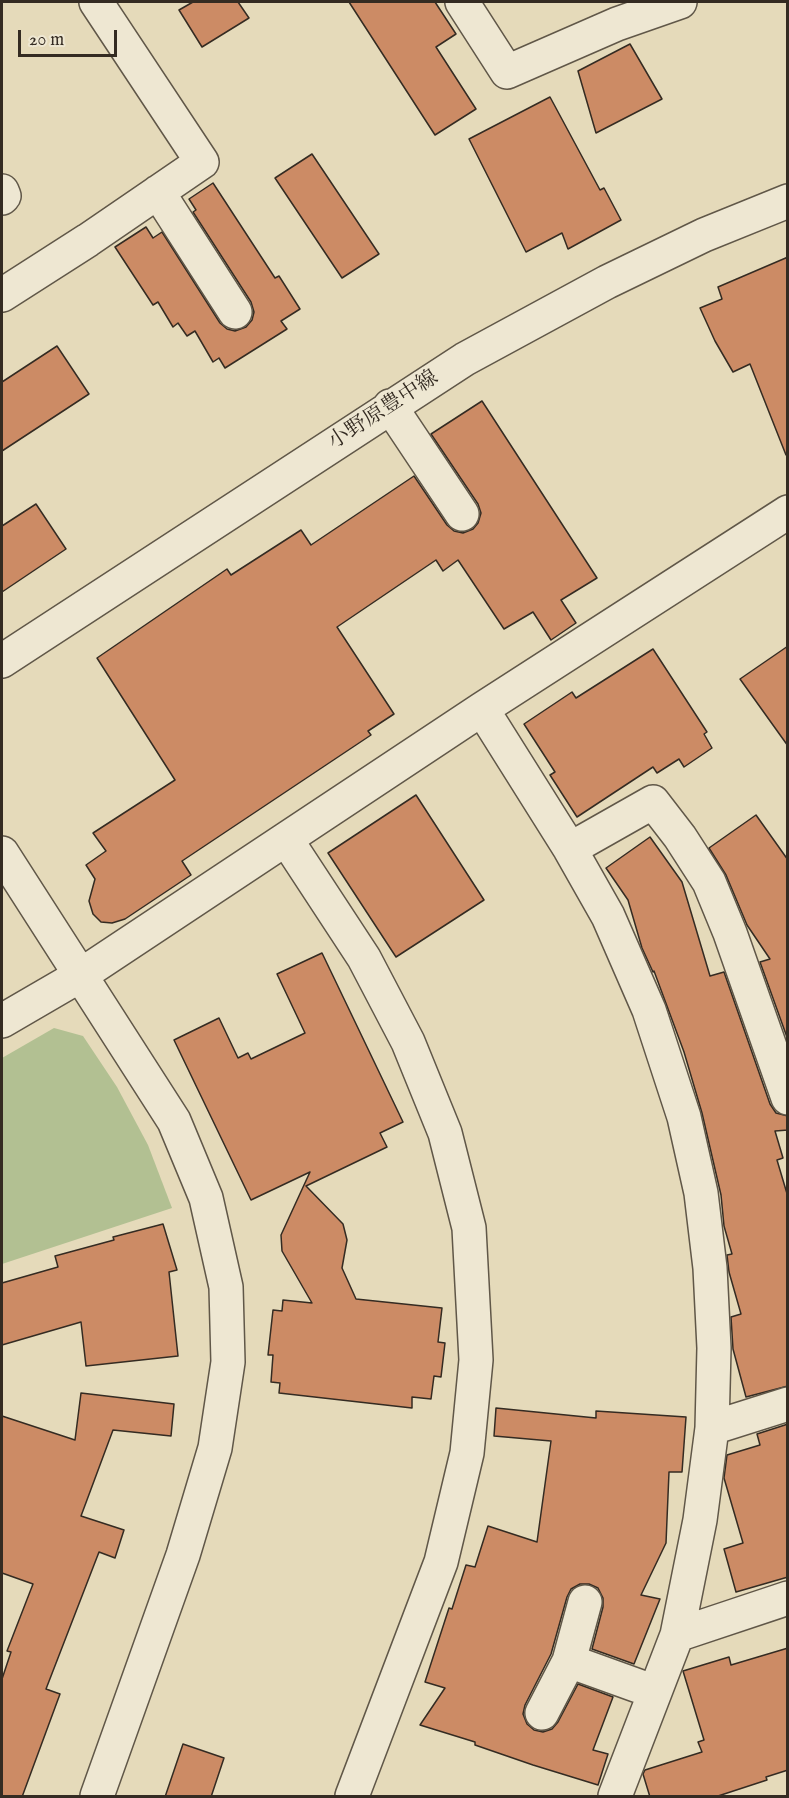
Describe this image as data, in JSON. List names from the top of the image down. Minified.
{"streets":{"street":["小野原豊中線"]},"scale_bar":"20 m"}
